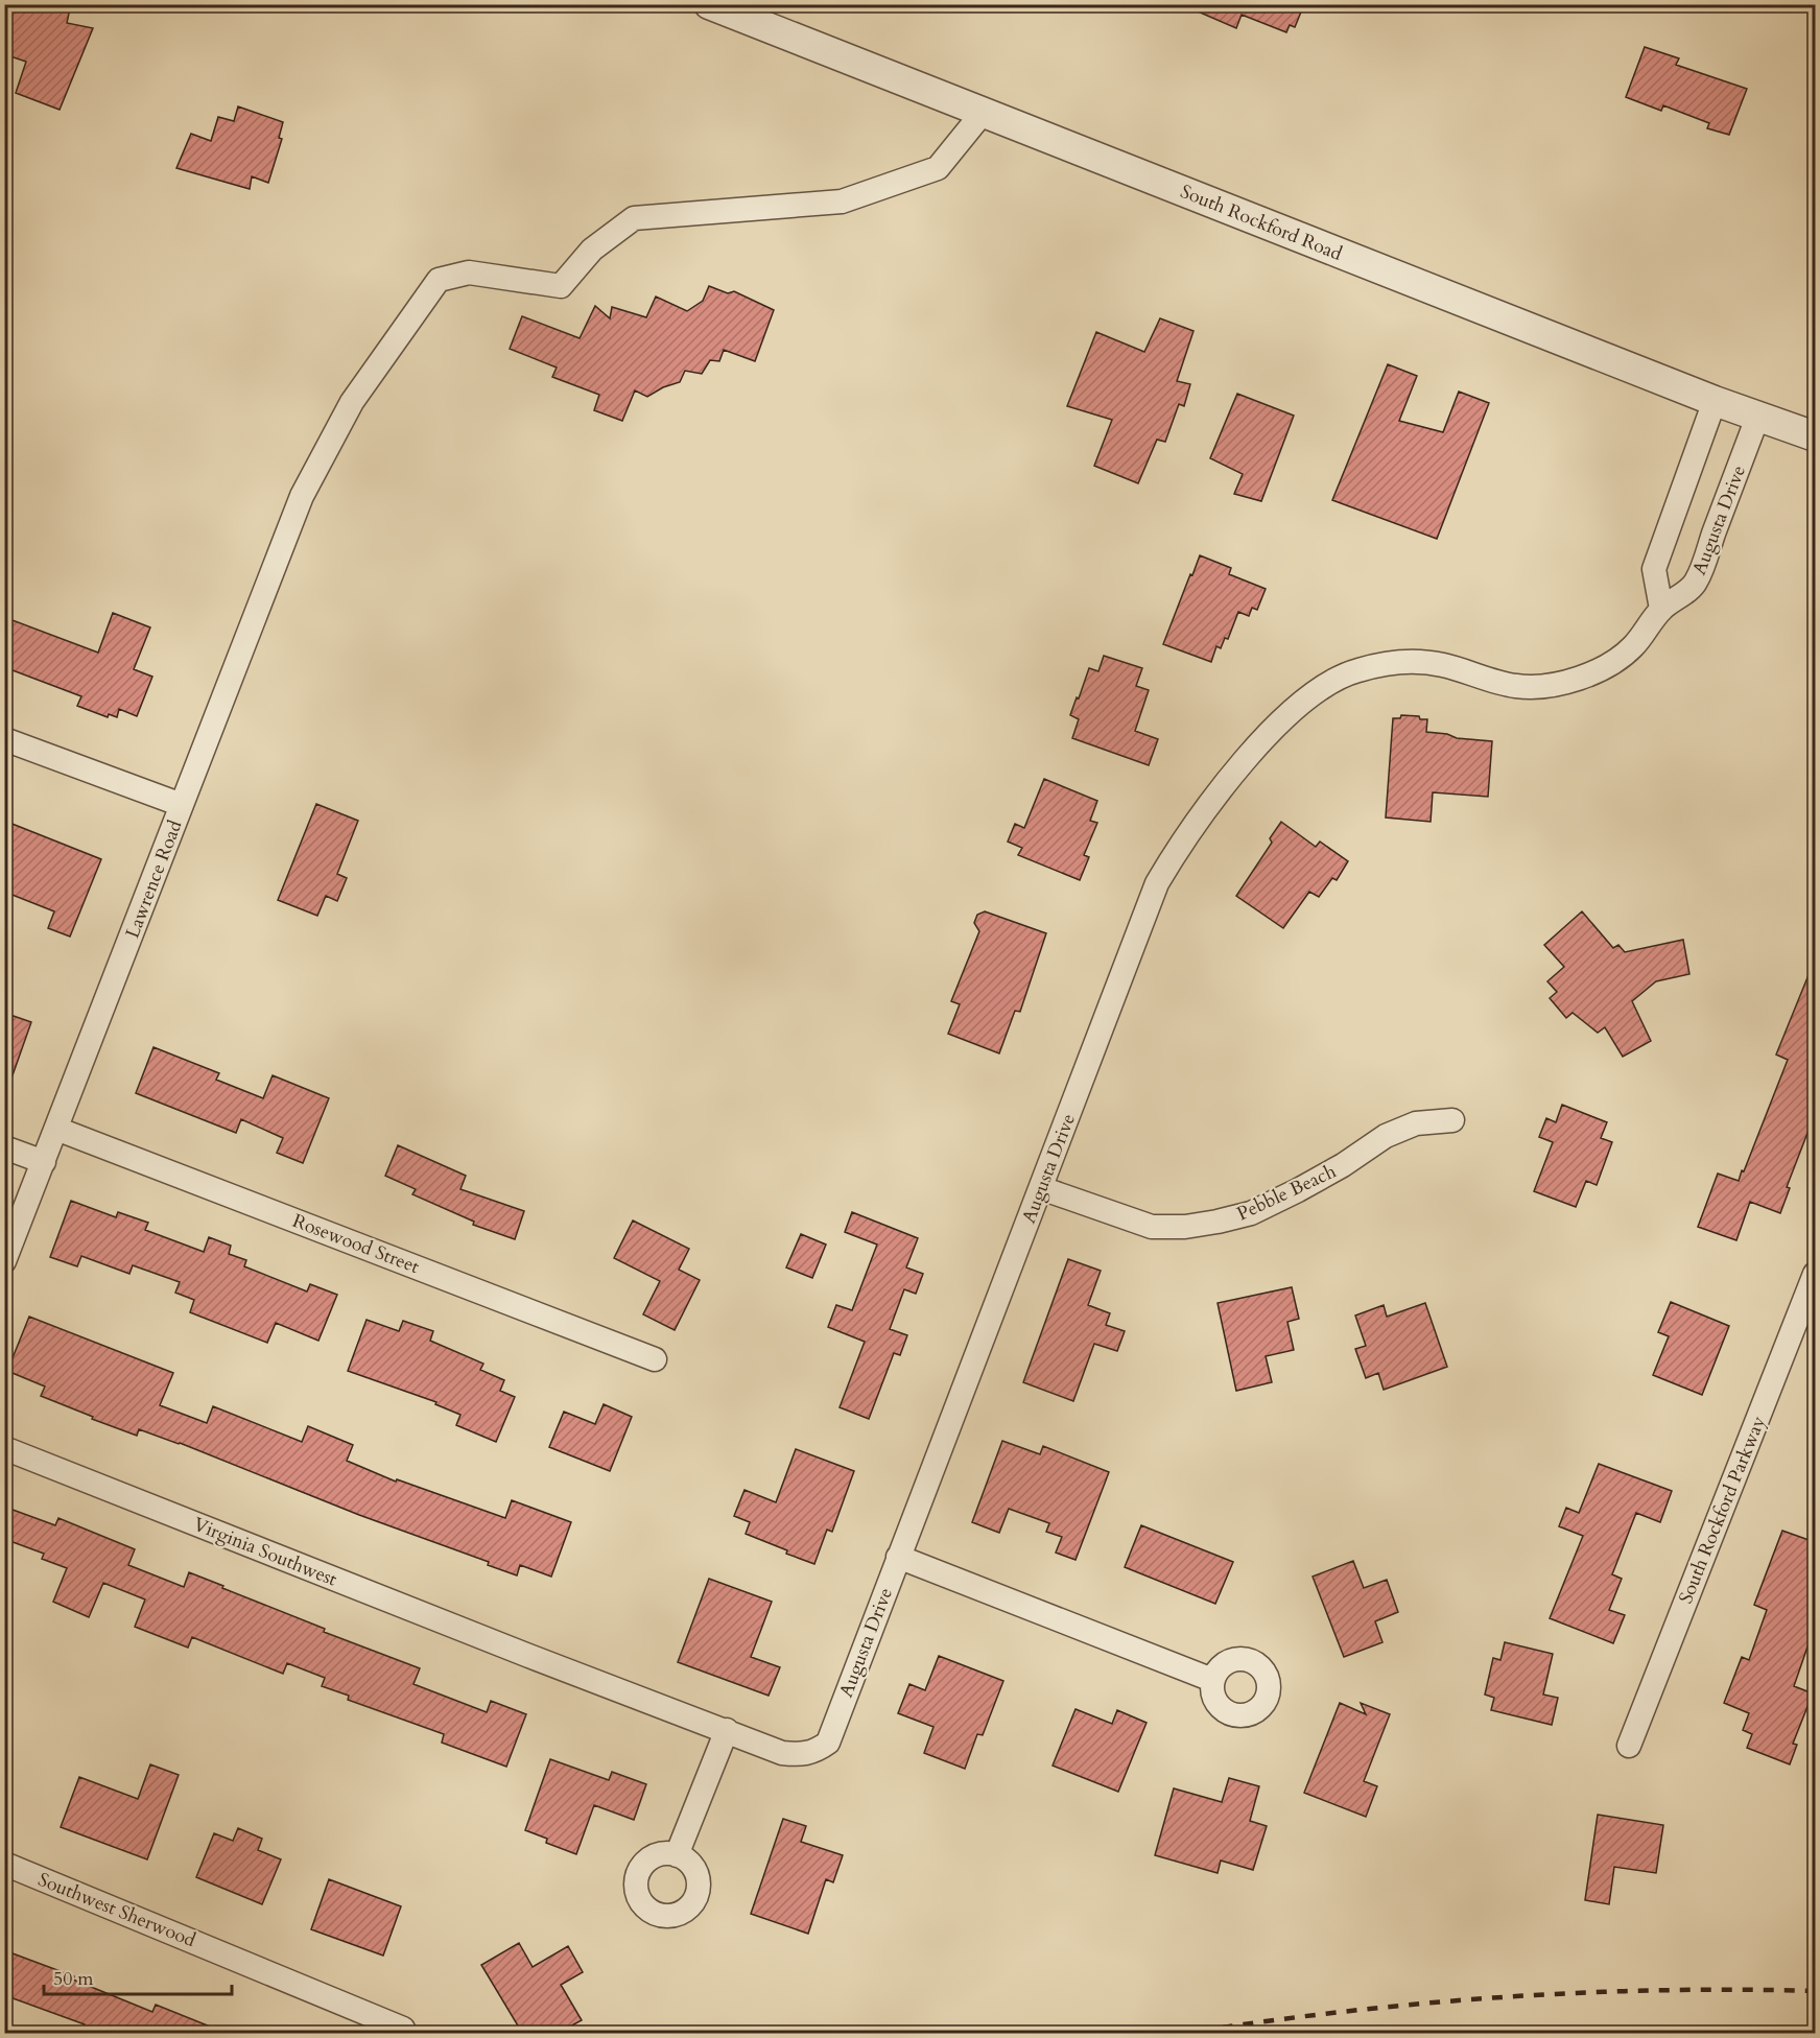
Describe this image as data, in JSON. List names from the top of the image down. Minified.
{"streets":{"street":["South Rockford Road","Augusta Drive","Lawrence Road","Pebble Beach","Rosewood Street","South Rockford Parkway","Virginia Southwest","Southwest Sherwood"]},"crossings":[["South Rockford Road","Augusta Drive"],["South Rockford Road","Lawrence Road"],["Augusta Drive","Pebble Beach"],["Augusta Drive","Virginia Southwest"],["Lawrence Road","Rosewood Street"]],"scale_bar":"50 m"}
